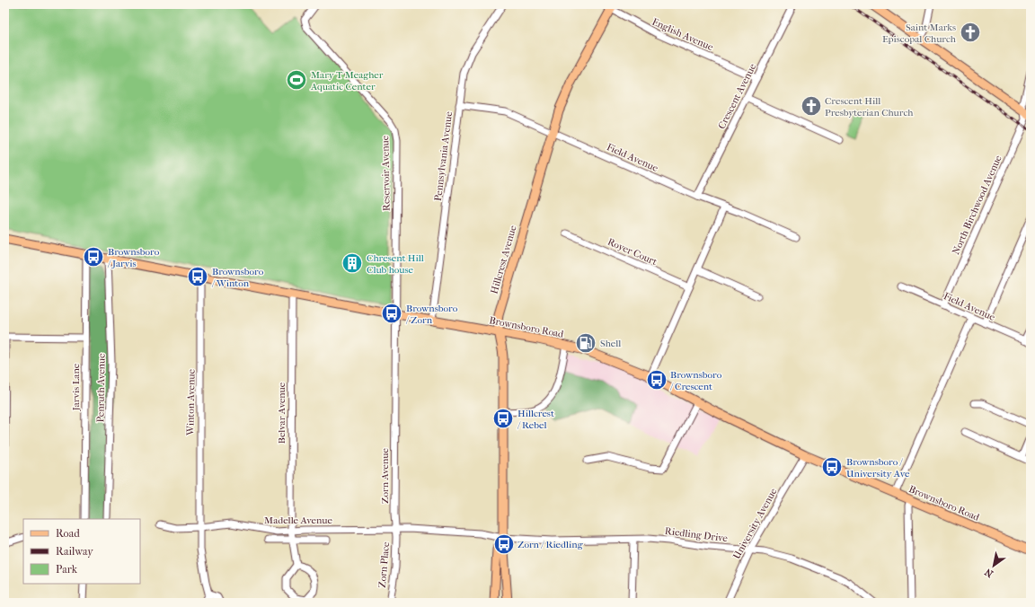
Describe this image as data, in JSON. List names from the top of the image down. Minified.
{"streets":{"main road":["Hillcrest Avenue","Brownsboro Road"],"street":["English Avenue","Crescent Avenue","Pennsylvania Avenue","Field Avenue","Reservoir Avenue","North Birchwood Avenue","Royer Court","Jarvis Lane","Penruth Avenue","Winton Avenue","Belvar Avenue","Zorn Avenue","Madelle Avenue","University Avenue","Riedling Drive","Zorn Place"]},"crossings":[["English Avenue","Crescent Avenue"],["English Avenue","Hillcrest Avenue"],["Crescent Avenue","Field Avenue"],["Pennsylvania Avenue","Field Avenue"],["Pennsylvania Avenue","Brownsboro Road"],["Field Avenue","North Birchwood Avenue"],["Field Avenue","Hillcrest Avenue"],["Reservoir Avenue","Brownsboro Road"],["Reservoir Avenue","Zorn Avenue"],["Hillcrest Avenue","Brownsboro Road"],["Hillcrest Avenue","Riedling Drive"],["Brownsboro Road","Jarvis Lane"],["Brownsboro Road","Penruth Avenue"],["Brownsboro Road","Winton Avenue"],["Brownsboro Road","Belvar Avenue"],["Brownsboro Road","Zorn Avenue"],["Brownsboro Road","University Avenue"],["Winton Avenue","Madelle Avenue"],["Belvar Avenue","Madelle Avenue"],["Zorn Avenue","Madelle Avenue"],["Zorn Avenue","Zorn Place"],["Madelle Avenue","Zorn Place"],["University Avenue","Riedling Drive"]],"places":{"church":["Saint Marks Episcopal Church","Crescent Hill Presbyterian Church"],"sports":["Mary T Meagher Aquatic Center"],"bus stop":["Brownsboro / Jarvis","Brownsboro / Winton","Brownsboro / Zorn","Brownsboro / Crescent","Hillcrest / Rebel","Brownsboro / University Ave","Zorn / Riedling"],"building":["Chresent Hill Club house"],"fuel station":["Shell"]},"legend":["Road","Railway","Park"],"north":"bottom left"}
